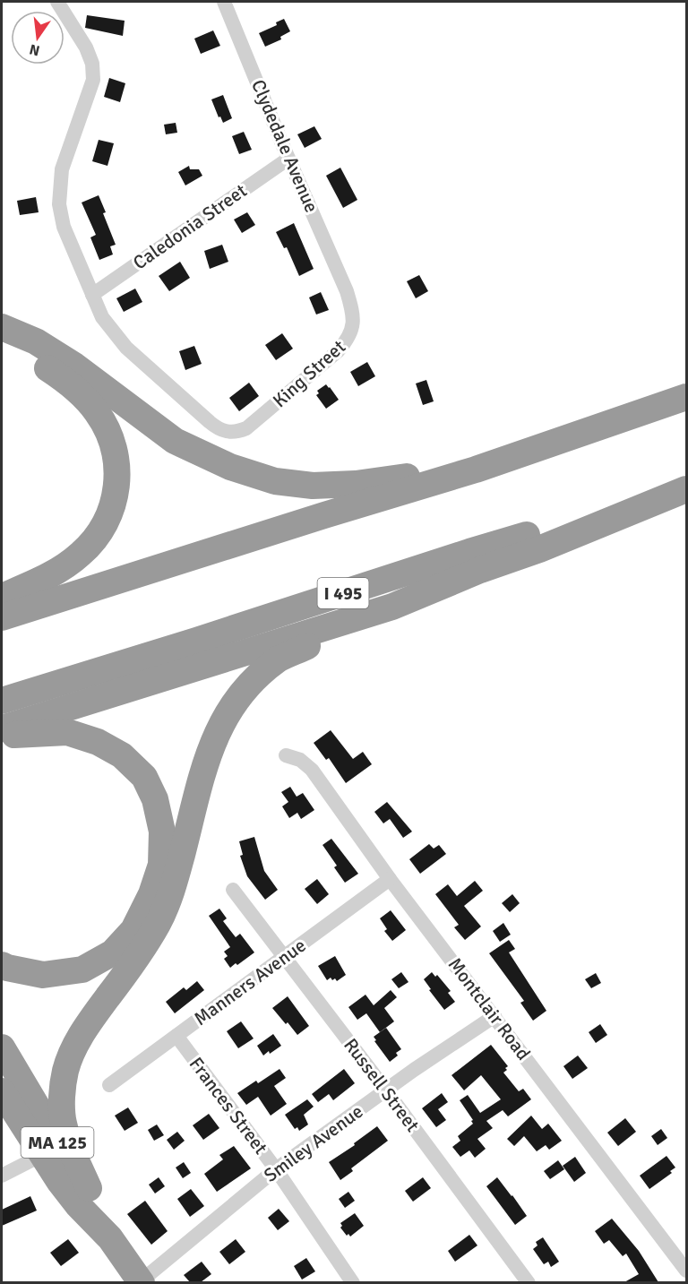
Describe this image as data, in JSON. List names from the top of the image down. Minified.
{"streets":{"highway":["I 495","MA 125"],"street":["Clydedale Avenue","Caledonia Street","King Street","Manners Avenue","Montclair Road","Russell Street","Frances Street","Smiley Avenue"]},"crossings":[["Clydedale Avenue","Caledonia Street"],["Clydedale Avenue","King Street"],["Caledonia Street","King Street"],["Manners Avenue","Montclair Road"],["Manners Avenue","Russell Street"],["Manners Avenue","Frances Street"],["Montclair Road","Smiley Avenue"],["Russell Street","Smiley Avenue"],["Frances Street","Smiley Avenue"],["MA 125","Smiley Avenue"]],"north":"bottom"}
